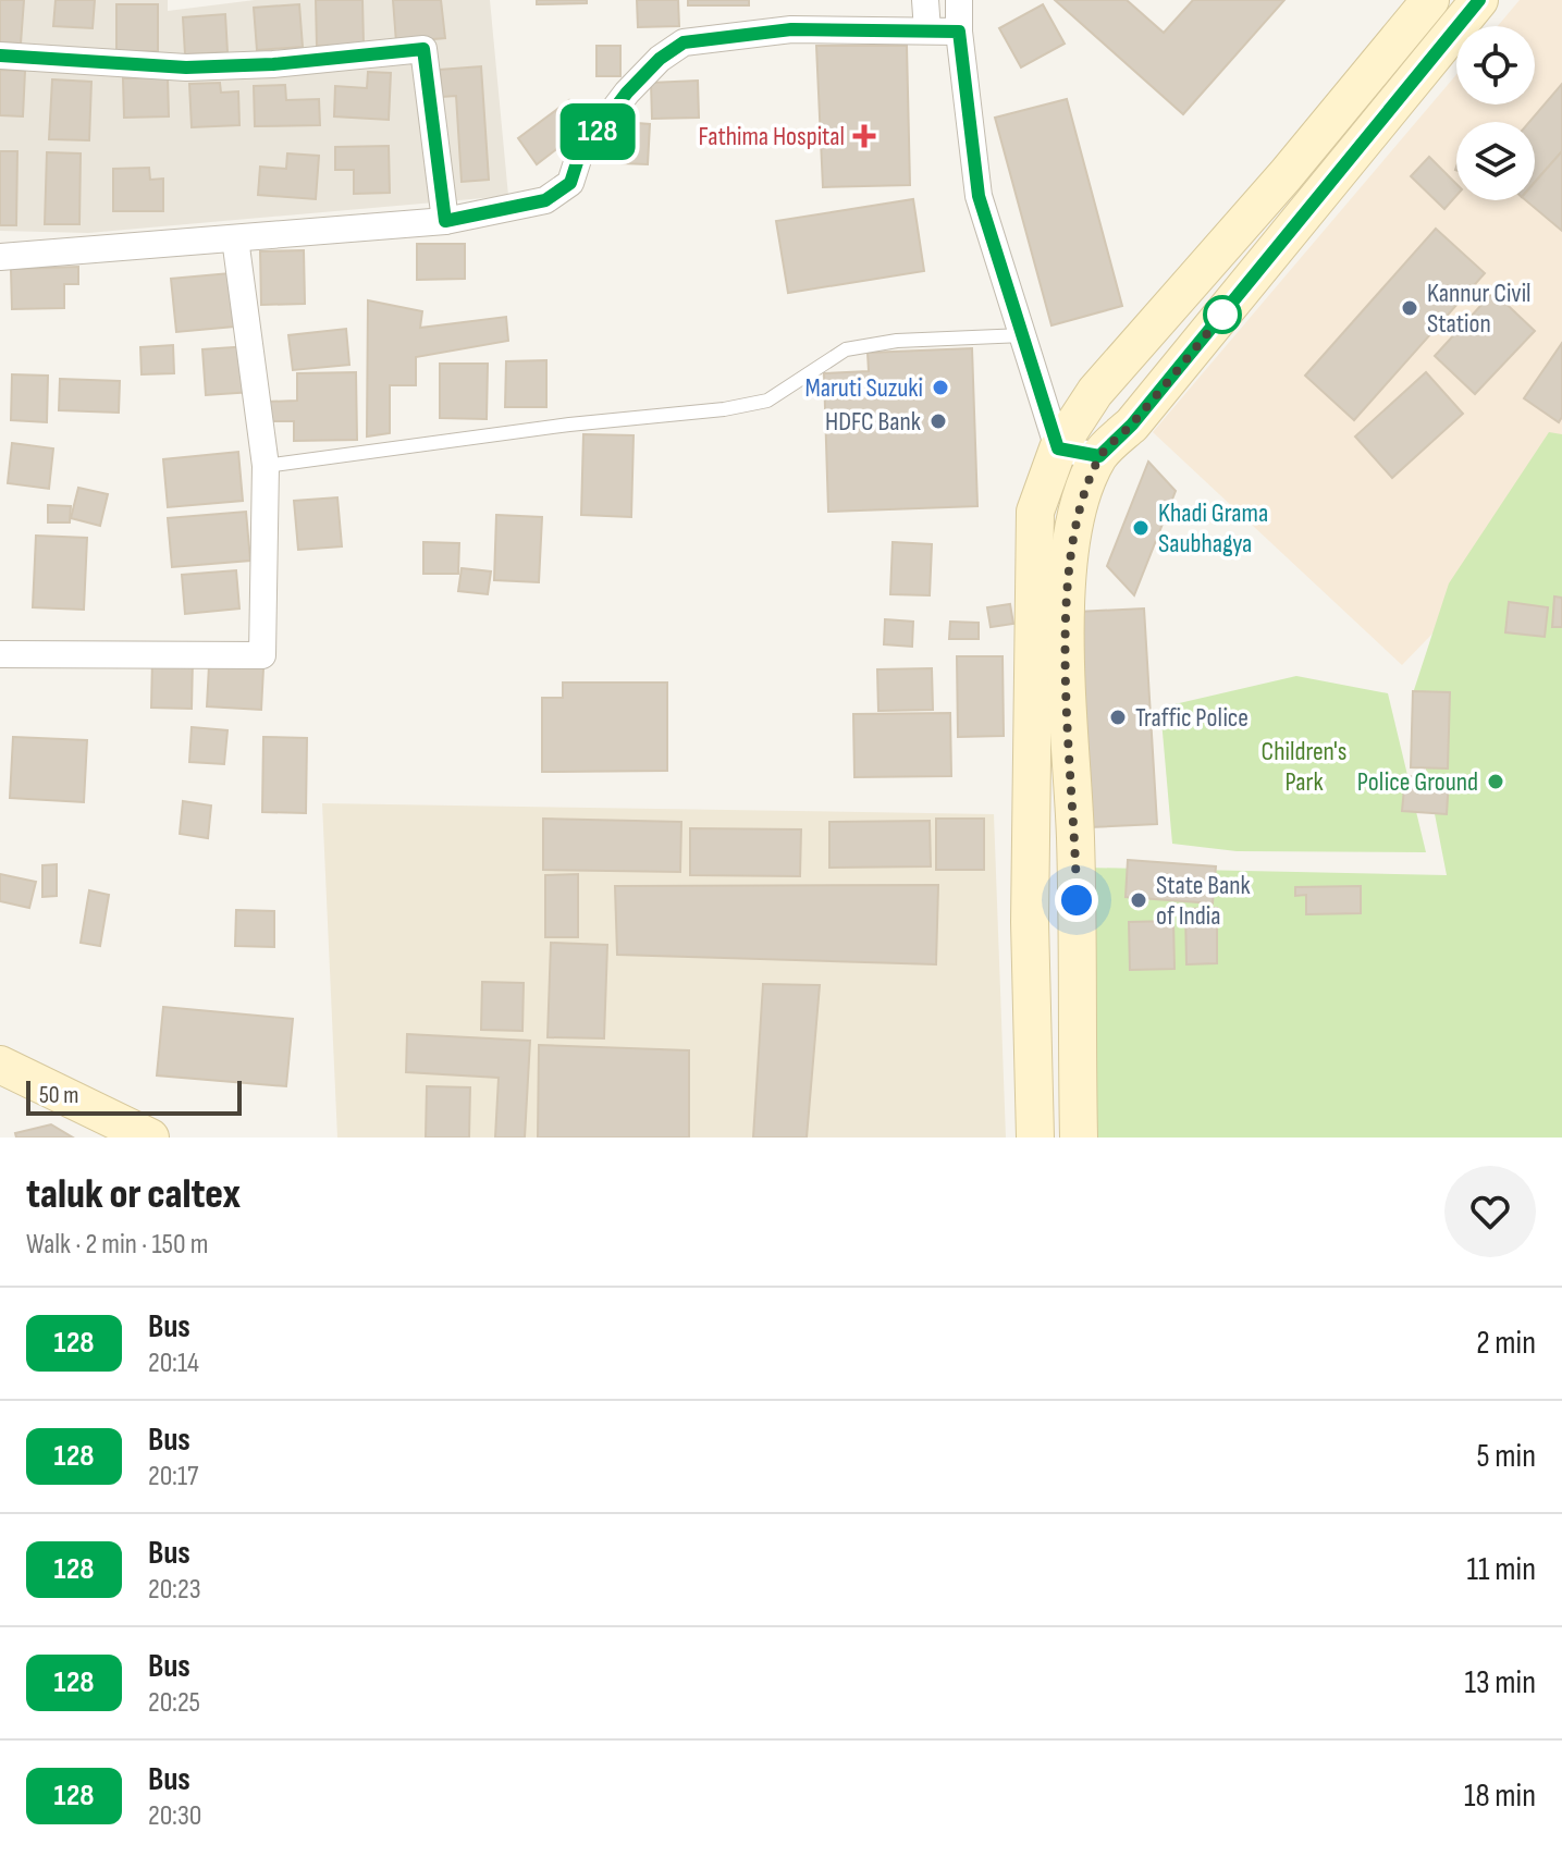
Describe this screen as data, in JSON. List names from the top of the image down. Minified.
{"parks":["Children's Park"],"places":{"health":["Fathima Hospital"],"other":["Kannur Civil Station","Maruti Suzuki","HDFC Bank","Khadi Grama Saubhagya","Traffic Police","Police Ground","State Bank of India"]},"lines":["bus line 128"],"scale_bar":"50 m","page":{"on_map":"128","scale":"50 m","heading":["taluk or caltex","Walk · 2 min · 150 m"],"list":[{"mark":"128","name":"Bus","note":"20:14","value":"2 min"},{"mark":"128","name":"Bus","note":"20:17","value":"5 min"},{"mark":"128","name":"Bus","note":"20:23","value":"11 min"},{"mark":"128","name":"Bus","note":"20:25","value":"13 min"},{"mark":"128","name":"Bus","note":"20:30","value":"18 min"}]}}
